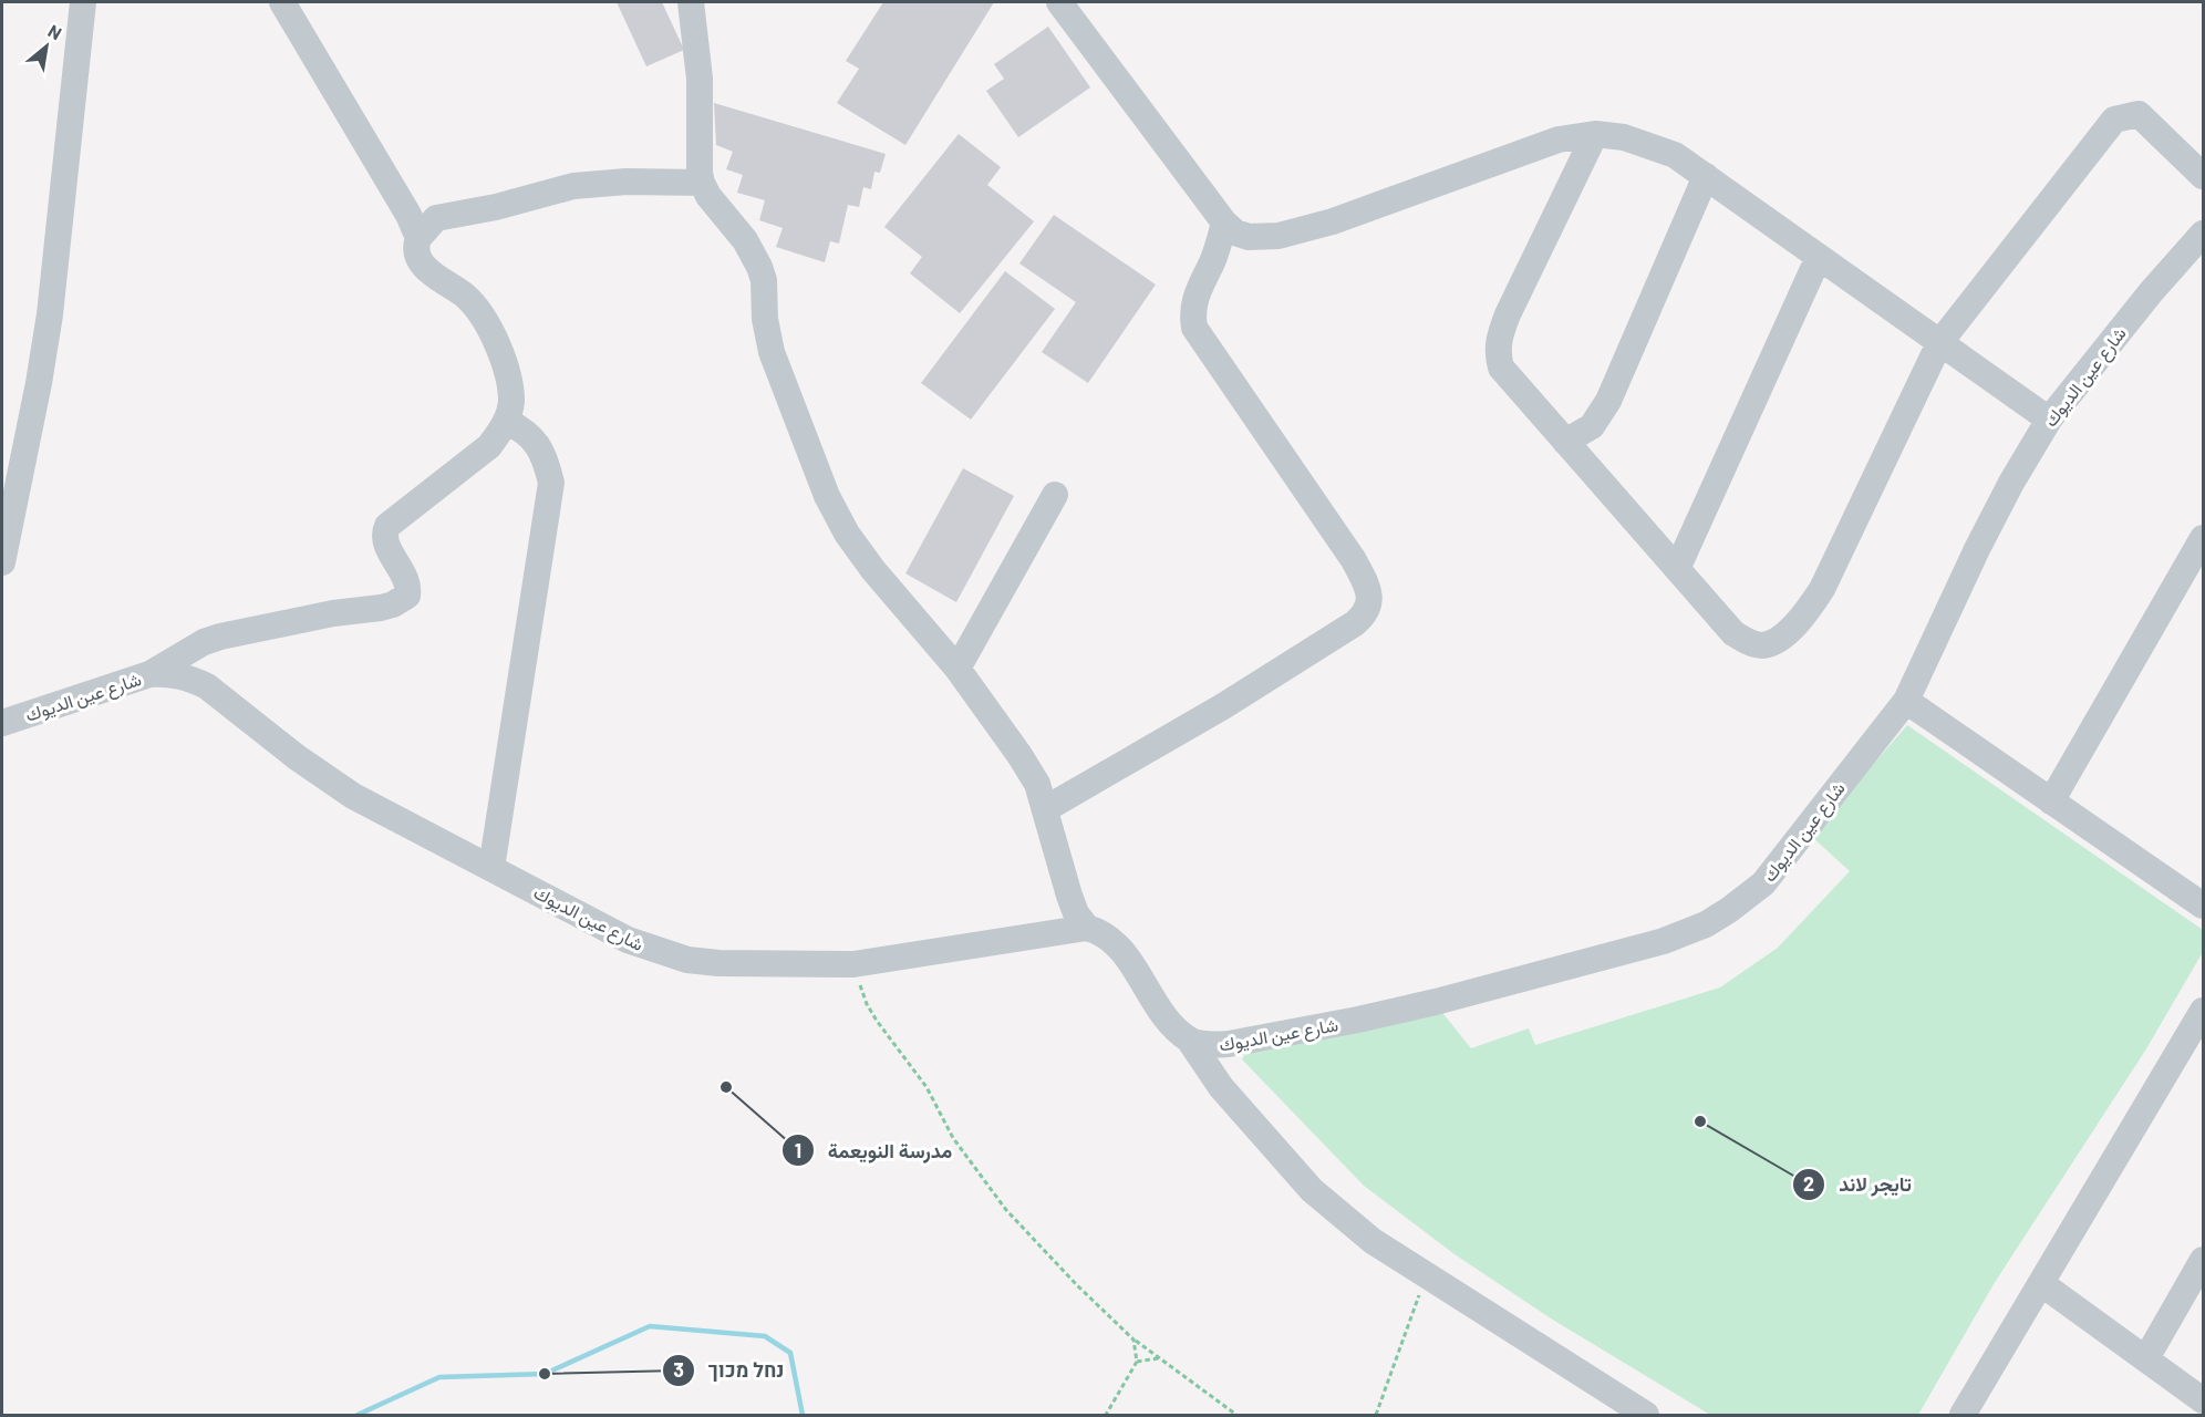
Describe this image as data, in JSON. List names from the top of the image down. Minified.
{"streets":{"street":["شارع عين الديوك"]},"places":["مدرسة النويعمة","تايجر لاند","נחל מכוך"],"north":"top right"}
